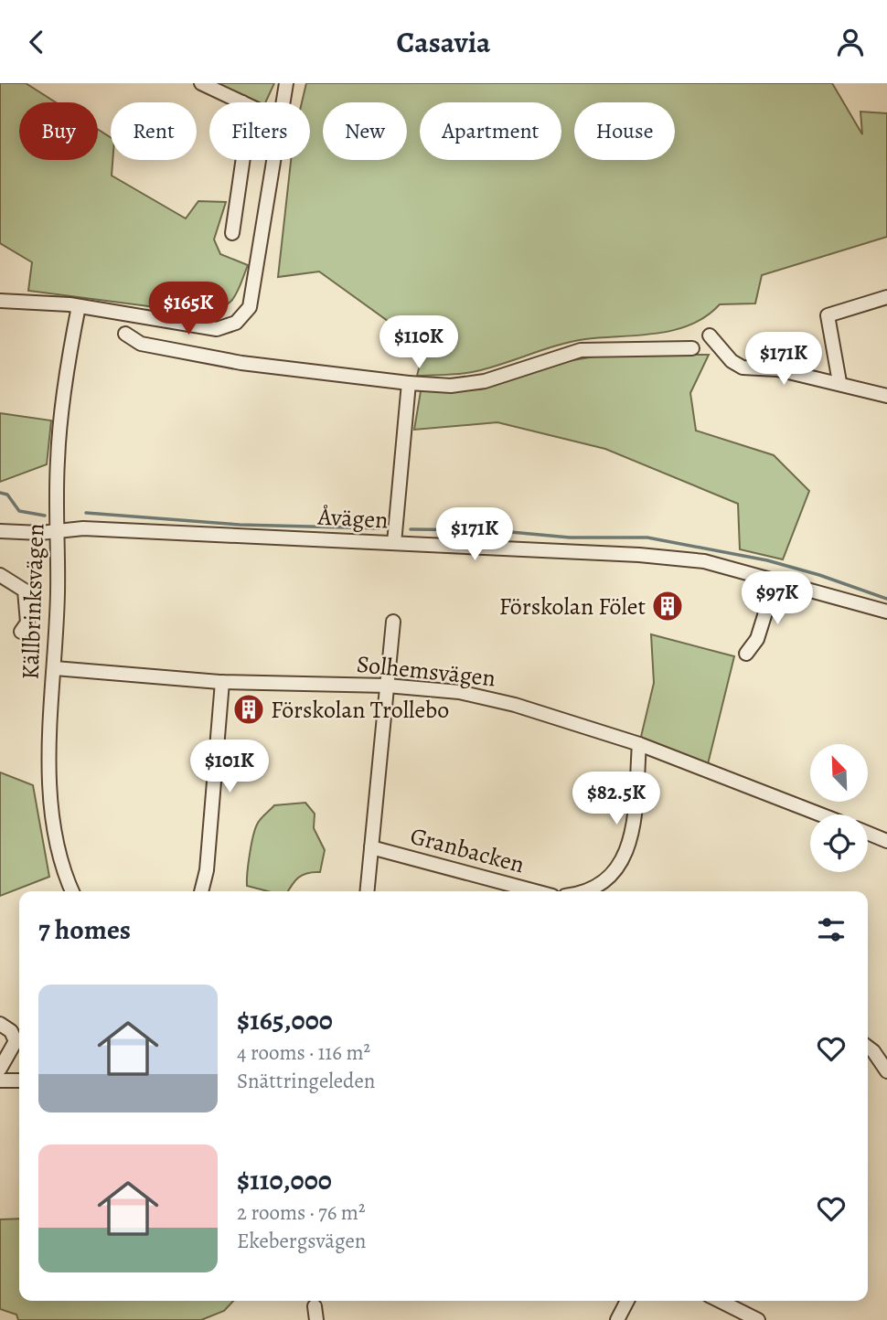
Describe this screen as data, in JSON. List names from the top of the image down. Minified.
{"streets":{"street":["Åvägen","Källbrinksvägen","Solhemsvägen","Granbacken"]},"crossings":[["Åvägen","Källbrinksvägen"],["Källbrinksvägen","Solhemsvägen"]],"places":{"building":["Förskolan Fölet","Förskolan Trollebo"]},"north":"top left","page":{"header":"Casavia","chip":["Buy","Rent","Filters","New","Apartment","House"],"price":["$165K","$110K","$171K","$171K","$97K","$101K","$82.5K"],"heading":"7 homes","list":[{"name":"$165,000","note":"4 rooms · 116 m² · Snättringeleden"},{"name":"$110,000","note":"2 rooms · 76 m² · Ekebergsvägen"}]}}
